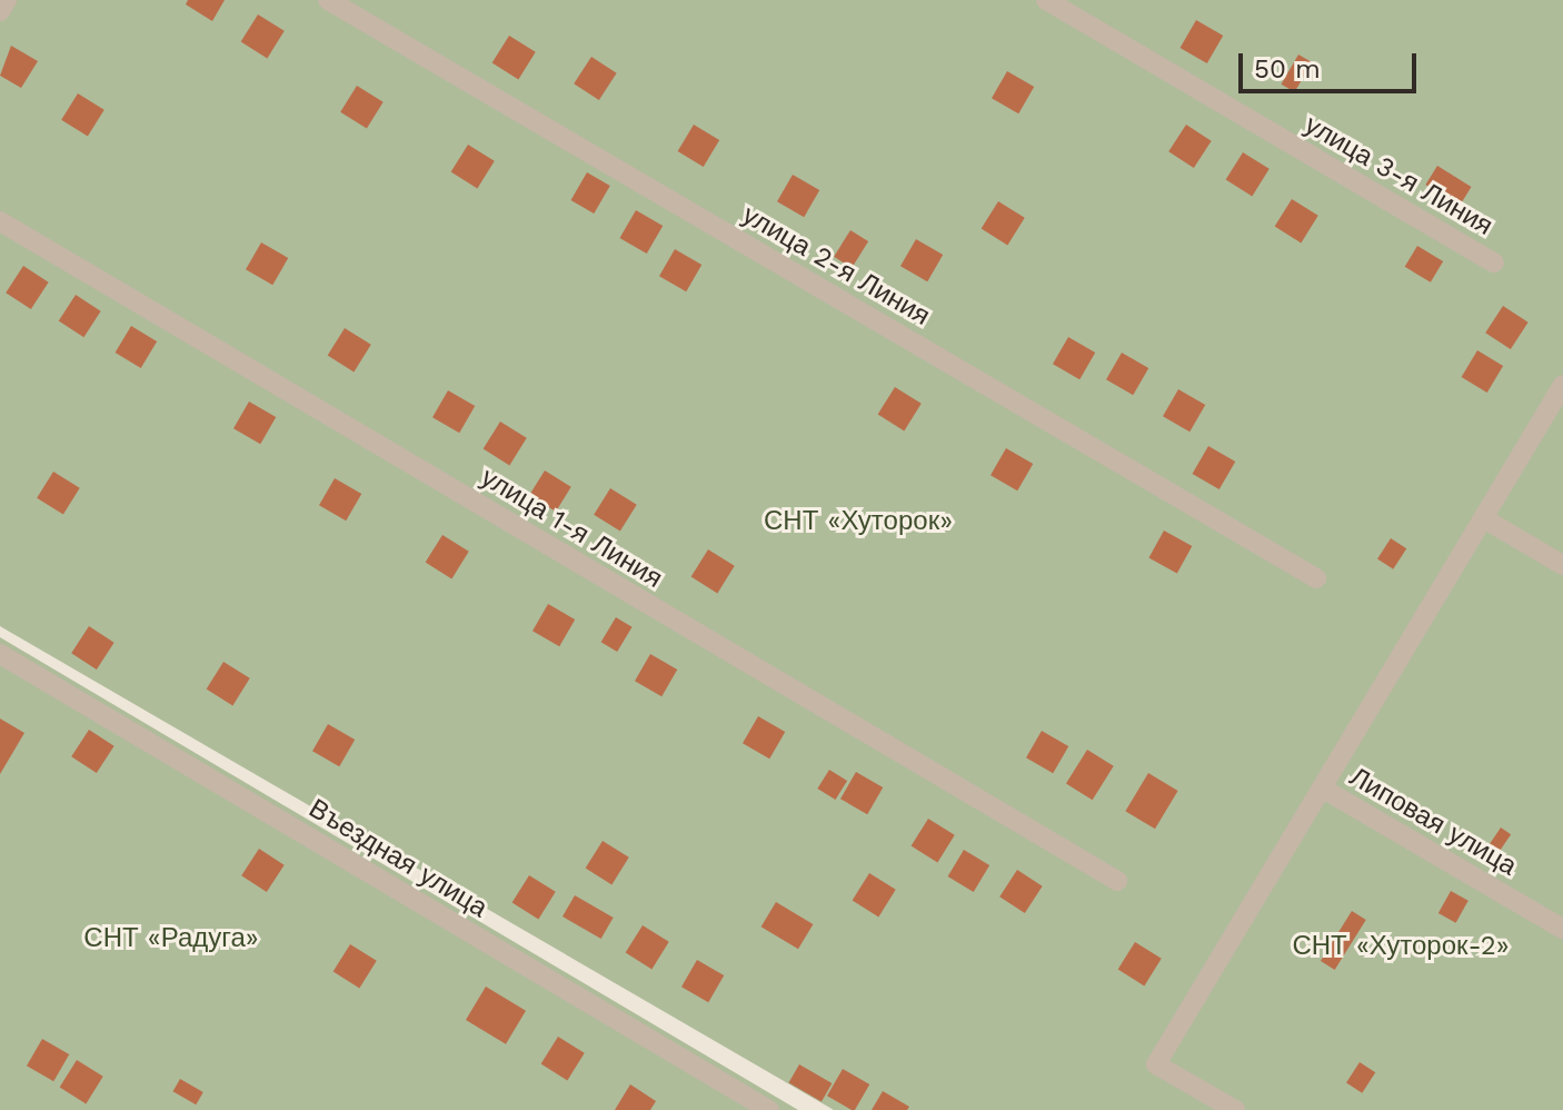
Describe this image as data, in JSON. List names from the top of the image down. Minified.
{"streets":{"street":["улица 3-я Линия","улица 2-я Линия","улица 1-я Линия","Липовая улица","Въездная улица"]},"parks":["СНТ «Хуторок»","СНТ «Радуга»","СНТ «Хуторок-2»"],"scale_bar":"50 m"}
